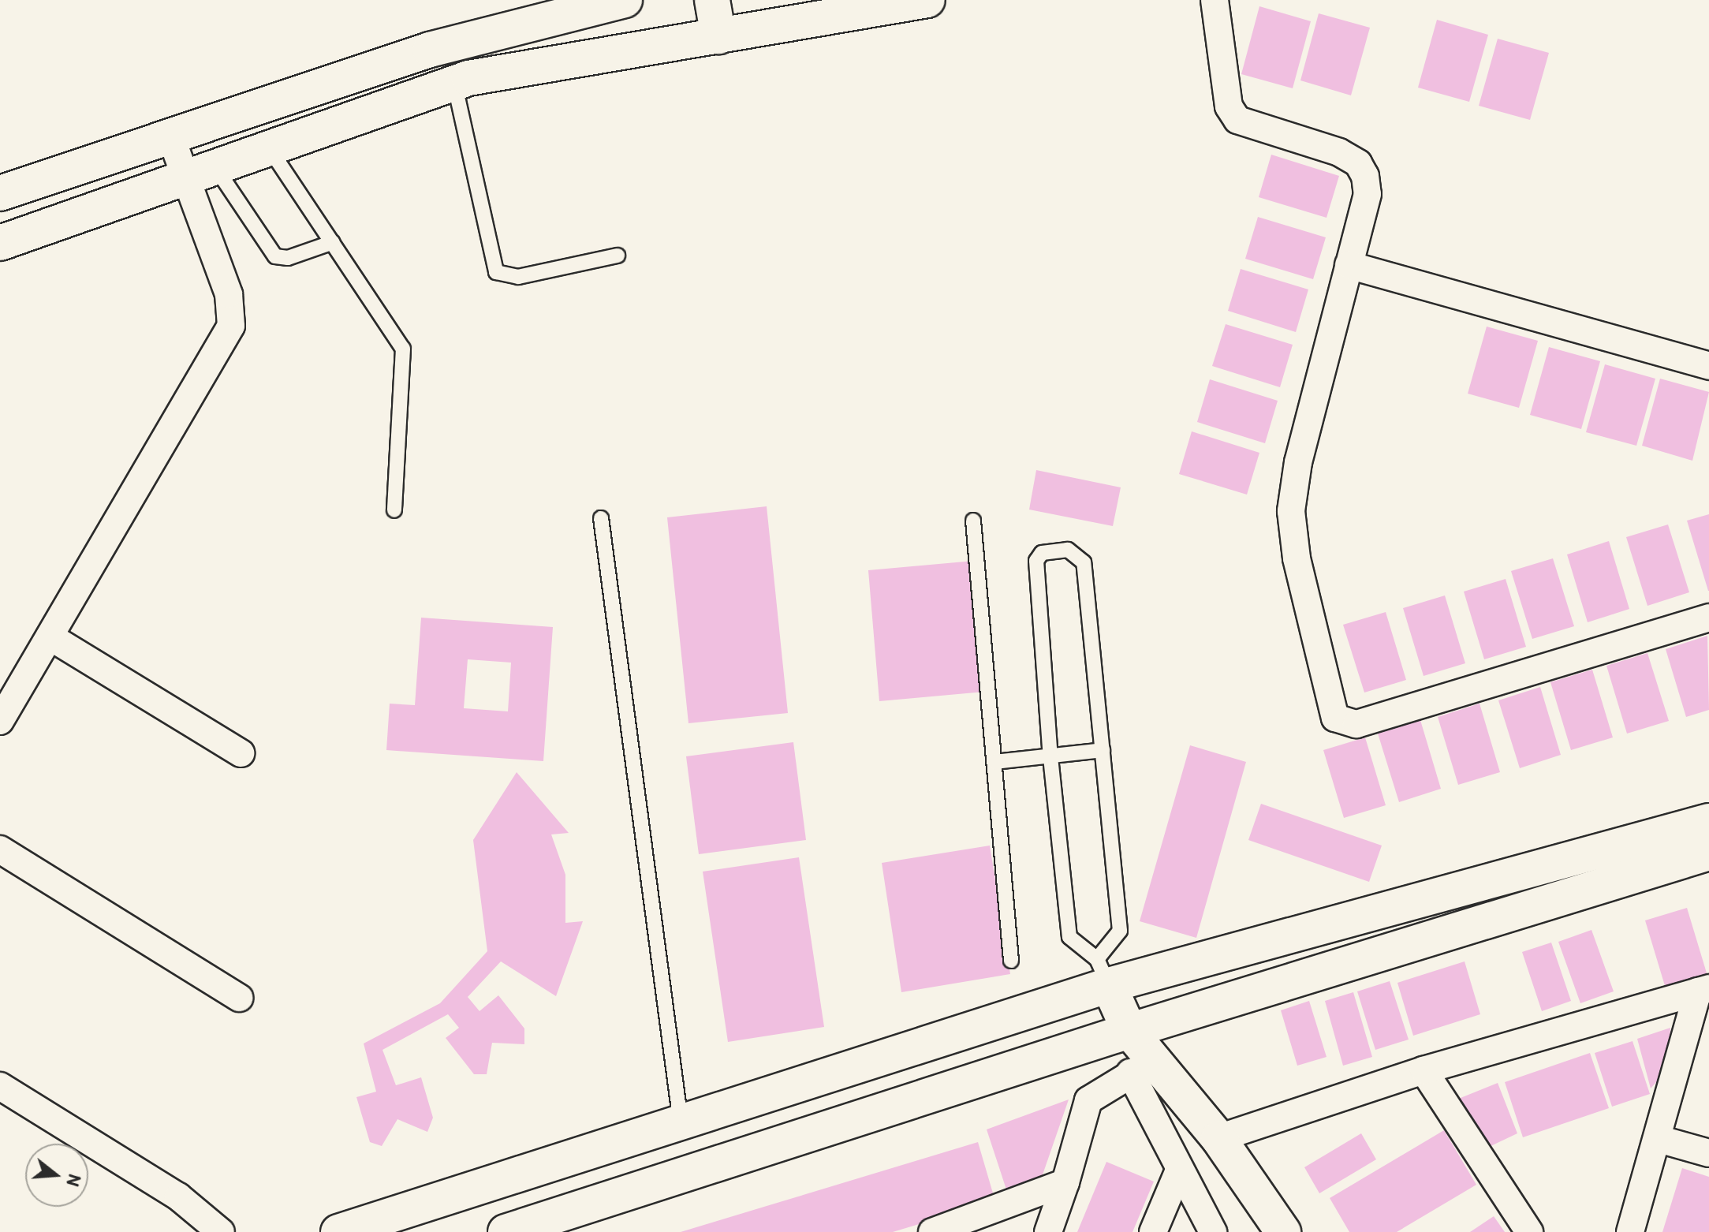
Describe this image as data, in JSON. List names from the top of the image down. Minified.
{"north":"right"}
